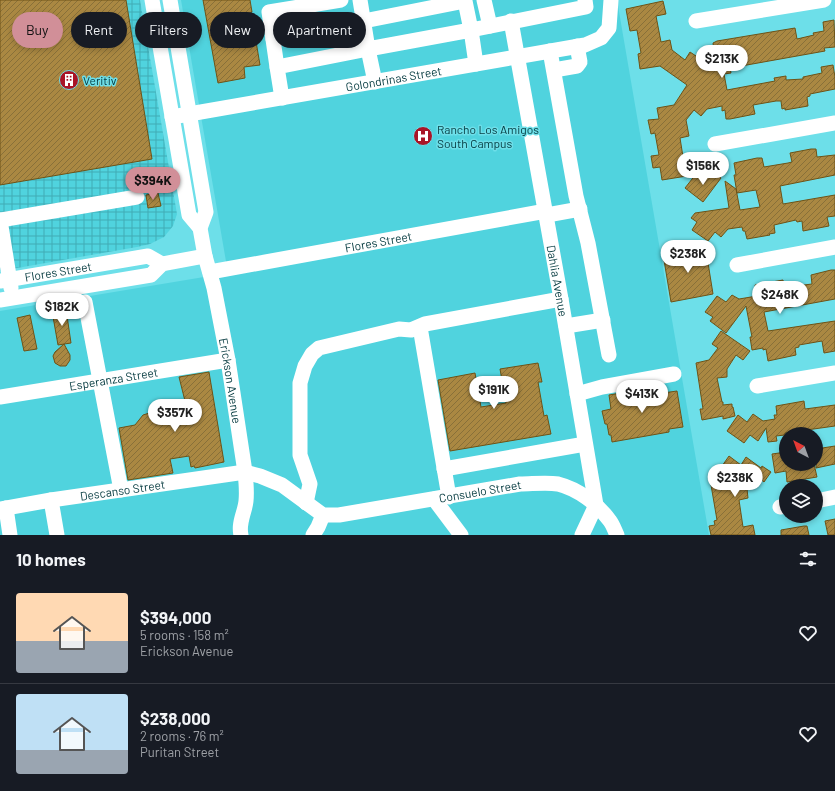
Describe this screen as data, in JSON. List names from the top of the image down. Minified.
{"streets":{"street":["Golondrinas Street","Flores Street","Dahlia Avenue","Esperanza Street","Erickson Avenue","Descanso Street","Consuelo Street"]},"crossings":[["Golondrinas Street","Dahlia Avenue"],["Golondrinas Street","Erickson Avenue"],["Flores Street","Dahlia Avenue"],["Flores Street","Erickson Avenue"],["Dahlia Avenue","Consuelo Street"],["Esperanza Street","Erickson Avenue"],["Erickson Avenue","Descanso Street"]],"places":{"building":["Veritiv"],"hospital":["Rancho Los Amigos South Campus"]},"north":"top left","page":{"chip":["Buy","Rent","Filters","New","Apartment"],"price":["$213K","$156K","$394K","$238K","$248K","$182K","$191K","$413K","$357K","$238K"],"heading":"10 homes","list":[{"name":"$394,000","note":"5 rooms · 158 m² · Erickson Avenue"},{"name":"$238,000","note":"2 rooms · 76 m² · Puritan Street"}]}}
